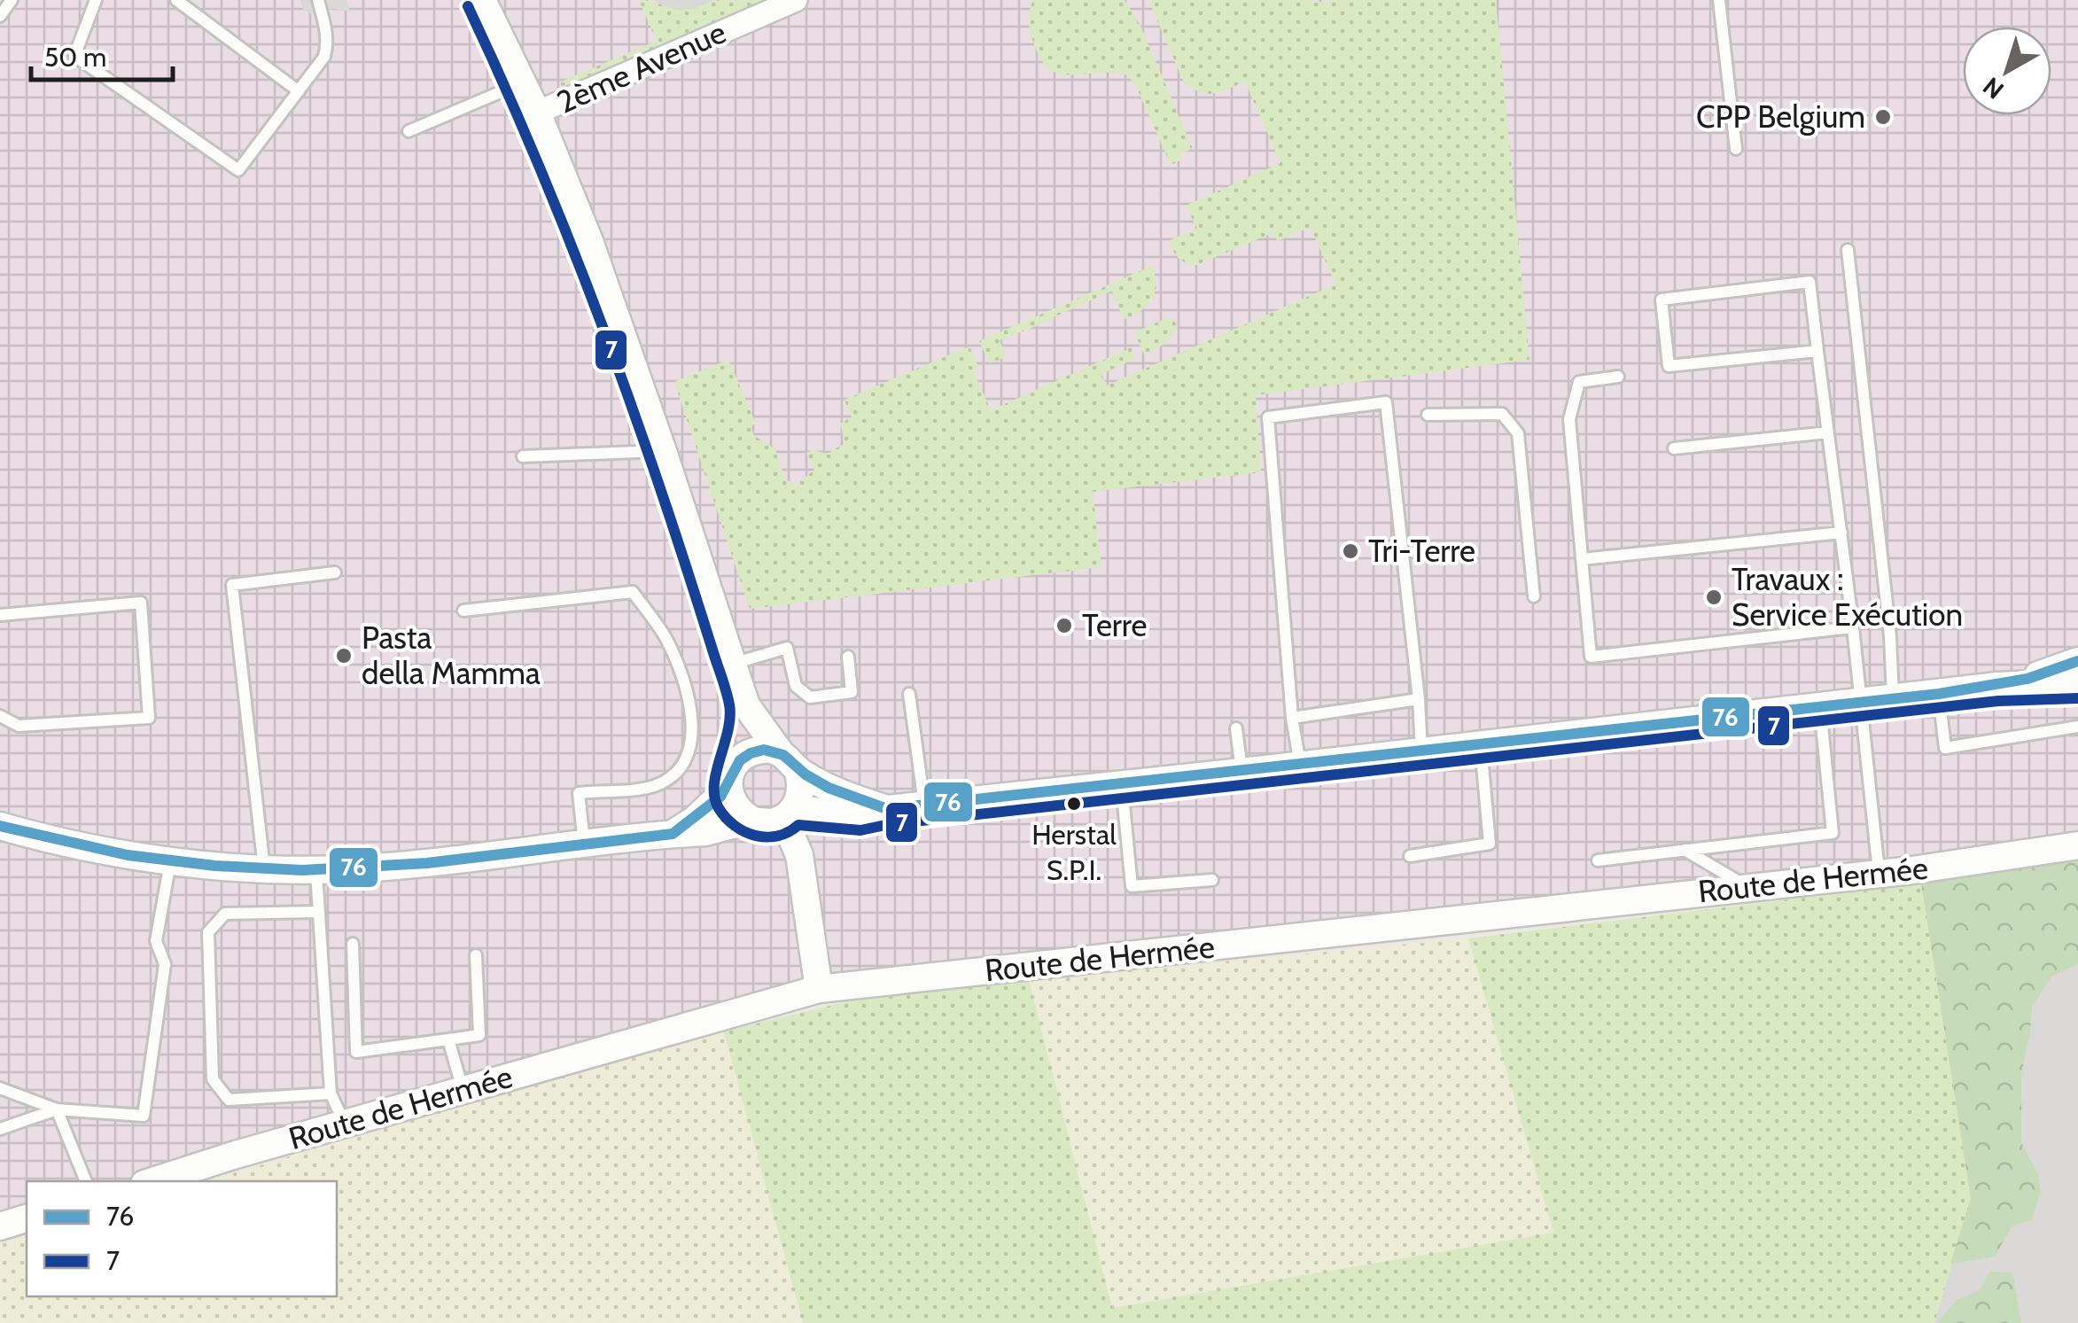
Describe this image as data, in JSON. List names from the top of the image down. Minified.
{"streets":{"street":["2ème Avenue","Route de Hermée"]},"places":["CPP Belgium","Tri-Terre","Travaux : Service Exécution","Terre","Pasta della Mamma","Herstal S.P.I."],"lines":["transit line 7","transit line 76"],"legend":["76","7"],"scale_bar":"50 m","north":"bottom left"}
